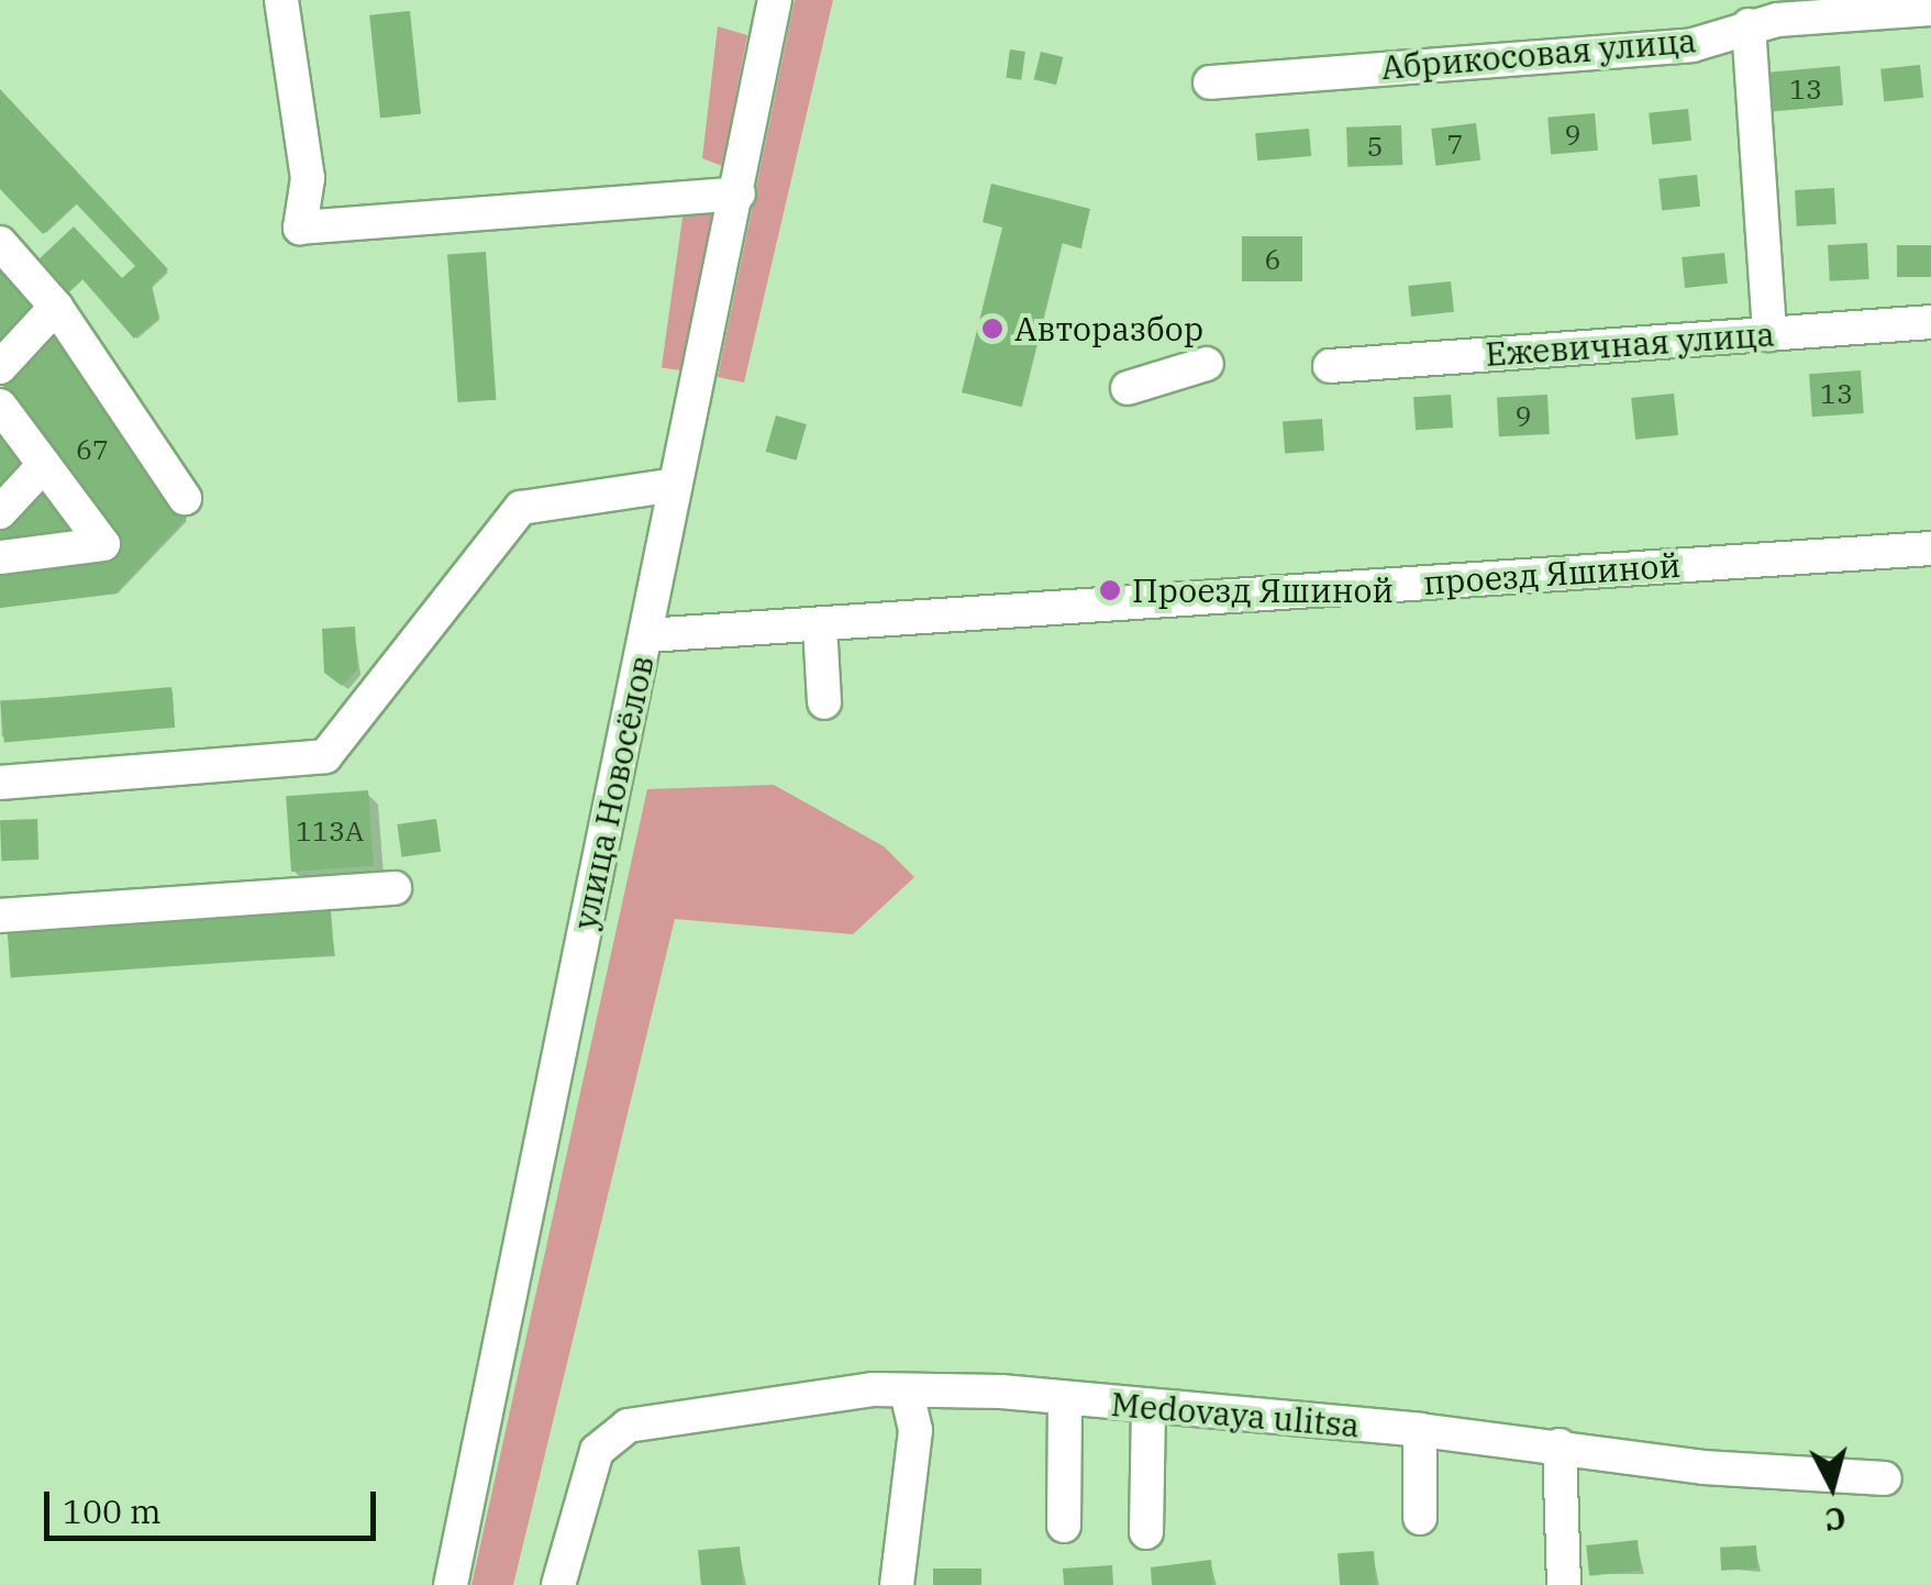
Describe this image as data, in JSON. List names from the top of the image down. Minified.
{"streets":{"street":["Абрикосовая улица","Ежевичная улица","проезд Яшиной","улица Новосёлов","Medovaya ulitsa"]},"crossings":[["проезд Яшиной","улица Новосёлов"]],"places":["Авторазбор","Проезд Яшиной"],"house_numbers":["13","9","7","5","6","13","9","67","113А"],"scale_bar":"100 m","north":"bottom"}
